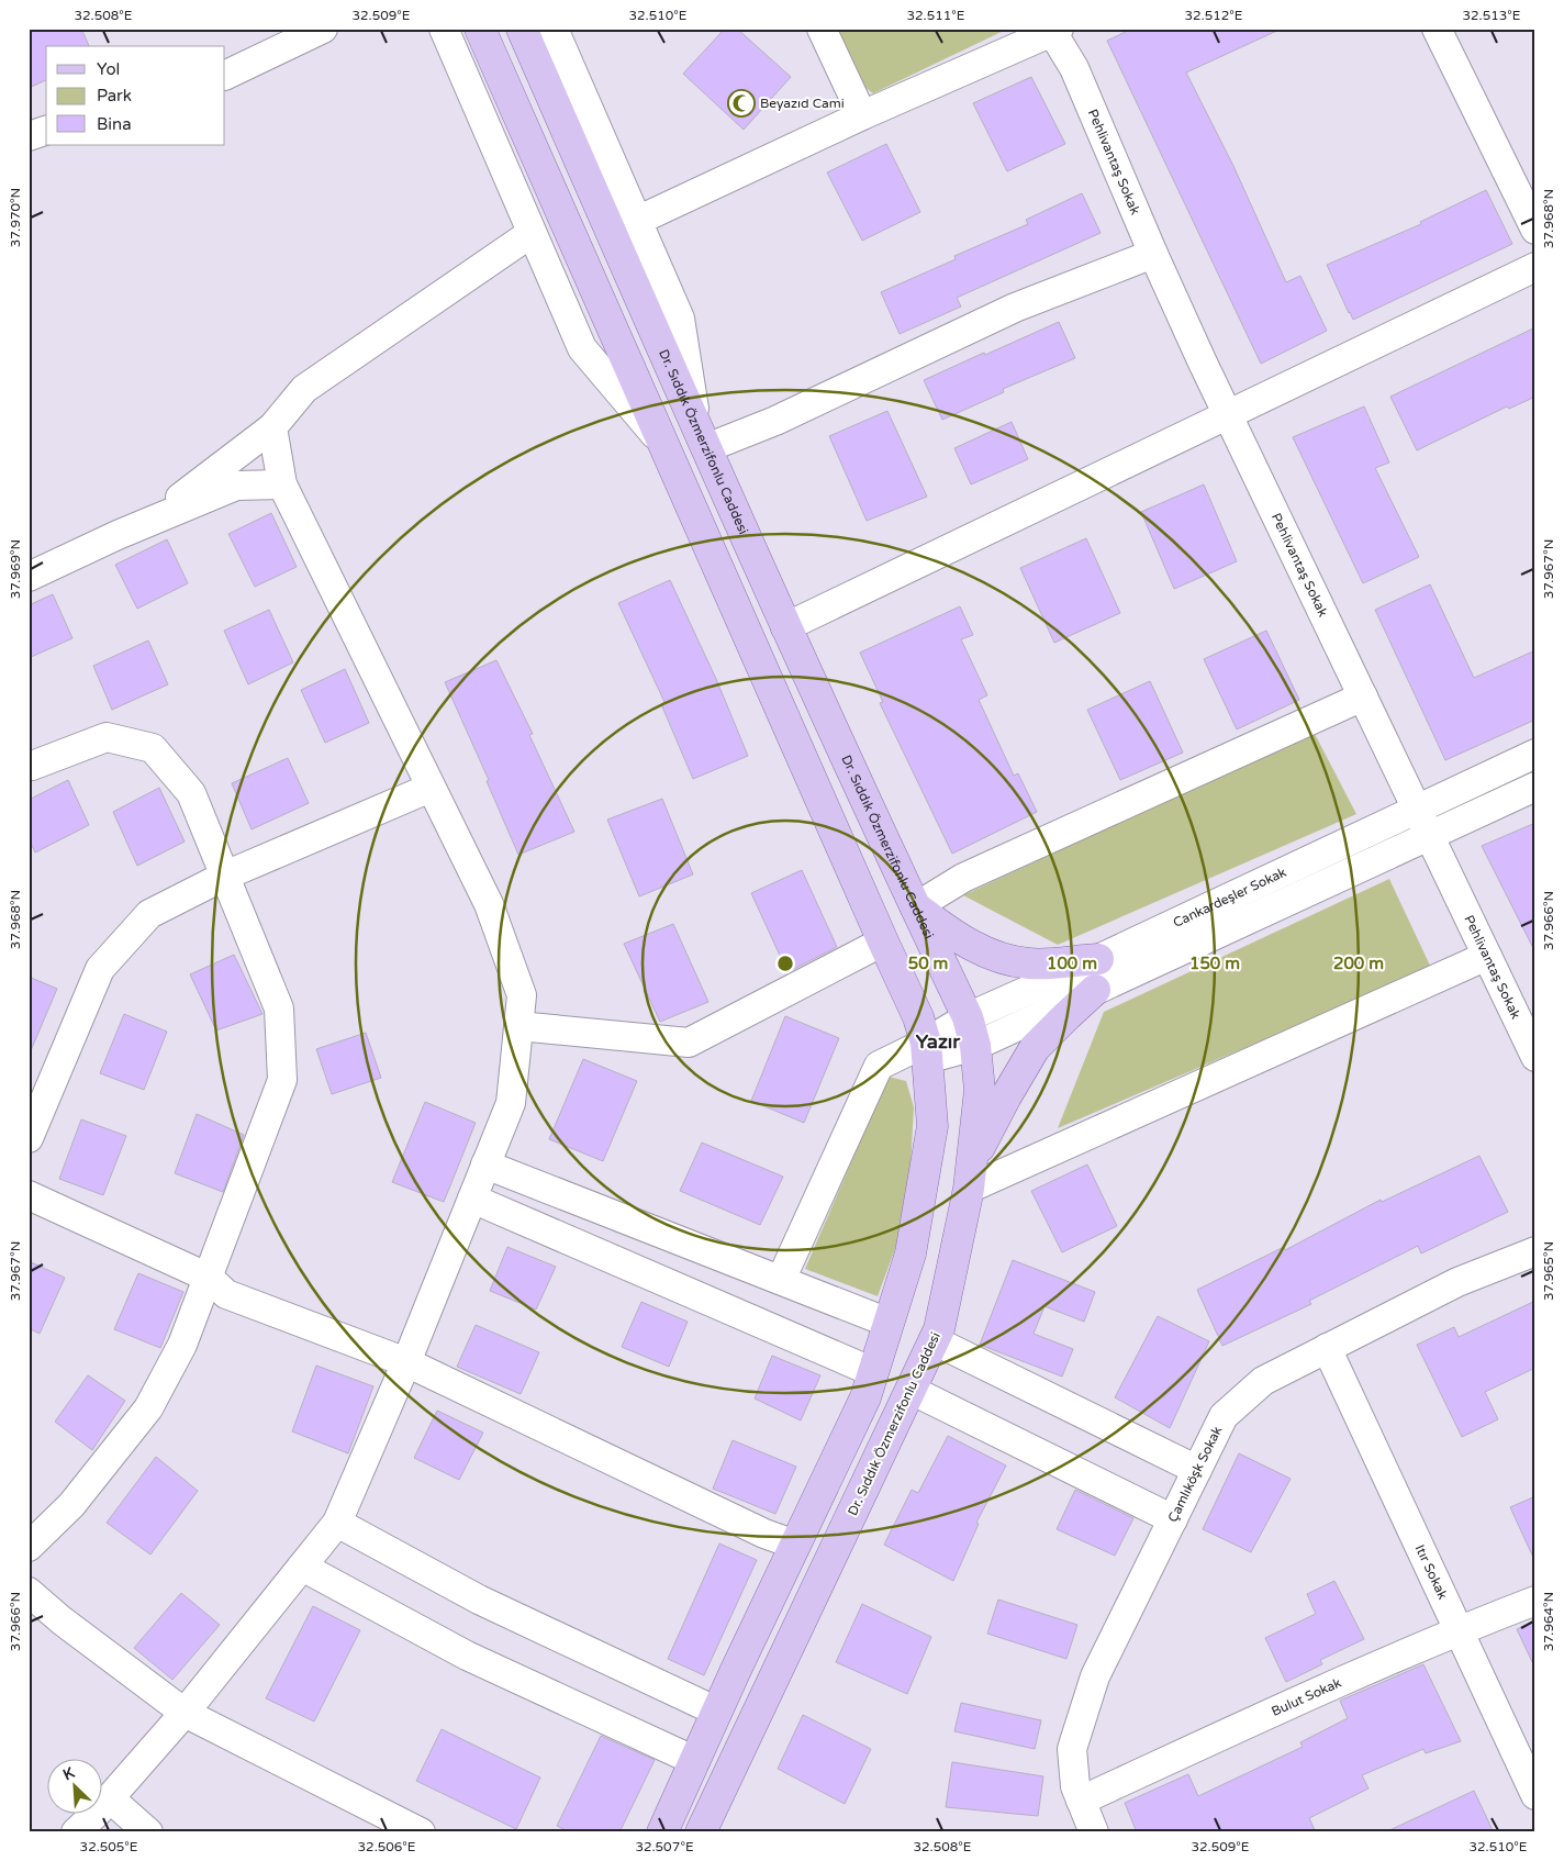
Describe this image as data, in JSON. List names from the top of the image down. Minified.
{"streets":{"main road":["Dr. Sıddık Özmerzifonlu Caddesi"],"street":["Pehlivantaş Sokak","Cankardeşler Sokak","Çamlıköşk Sokak","Itır Sokak","Bulut Sokak"]},"crossings":[["Pehlivantaş Sokak","Cankardeşler Sokak"],["Dr. Sıddık Özmerzifonlu Caddesi","Cankardeşler Sokak"],["Çamlıköşk Sokak","Itır Sokak"],["Çamlıköşk Sokak","Bulut Sokak"],["Itır Sokak","Bulut Sokak"]],"districts":["Yazır"],"places":{"mosque":["Beyazıd Cami"]},"legend":["Yol","Park","Bina"],"north":"top left","coordinates":["32.508°E","32.509°E","32.510°E","32.511°E","32.512°E","32.513°E","37.970°N","37.968°N","37.969°N","37.967°N","37.966°N","37.965°N","37.964°N","32.505°E","32.506°E","32.507°E"],"rings":["50 m","100 m","150 m","200 m"]}
